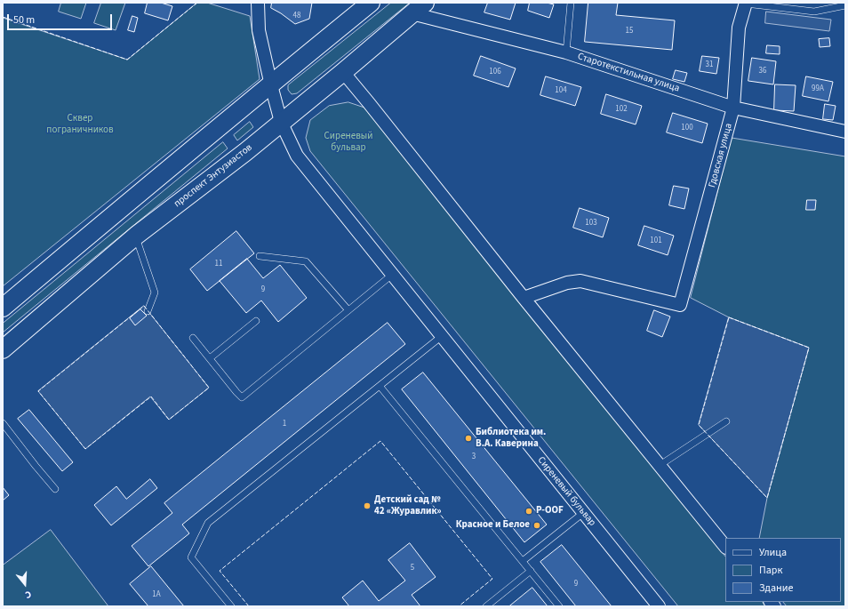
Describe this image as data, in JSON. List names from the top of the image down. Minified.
{"streets":{"main road":["проспект Энтузиастов"],"street":["Старотекстильная улица","Гдовская улица","Сиреневый бульвар"]},"crossings":[["Старотекстильная улица","Гдовская улица"],["Старотекстильная улица","проспект Энтузиастов"],["проспект Энтузиастов","Сиреневый бульвар"]],"parks":["Сквер пограничников","Сиреневый бульвар"],"places":["Библиотека им. В.А. Каверина","Детский сад № 42 «Журавлик»","P-OOF","Красное и Белое"],"house_numbers":["48","15","31","36","106","99А","104","102","100","103","101","11","9","1","3","5","9","1А"],"legend":["Улица","Парк","Здание"],"scale_bar":"50 m","north":"bottom"}
